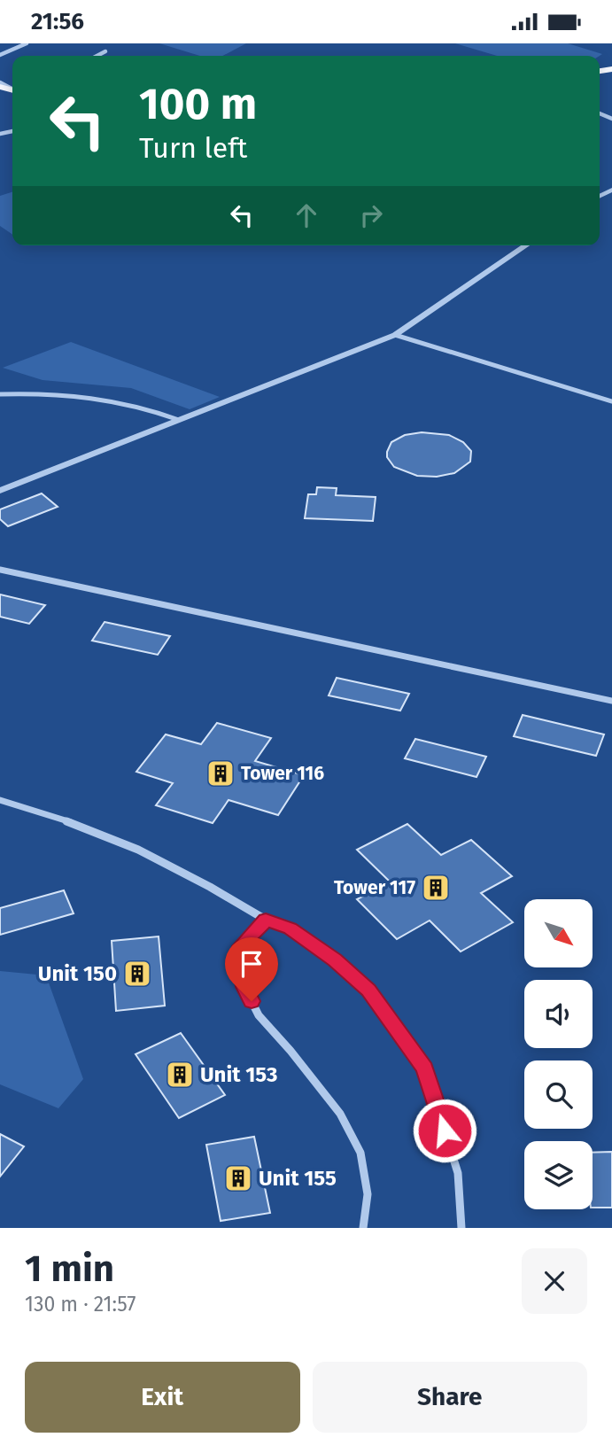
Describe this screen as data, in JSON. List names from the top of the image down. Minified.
{"places":{"building":["Tower 116","Tower 117","Unit 150","Unit 153","Unit 155"]},"north":"bottom right","page":{"status":"21:56","turn":["100 m","Turn left"],"heading":["1 min","130 m · 21:57"],"buttons":["Exit","Share"]}}
